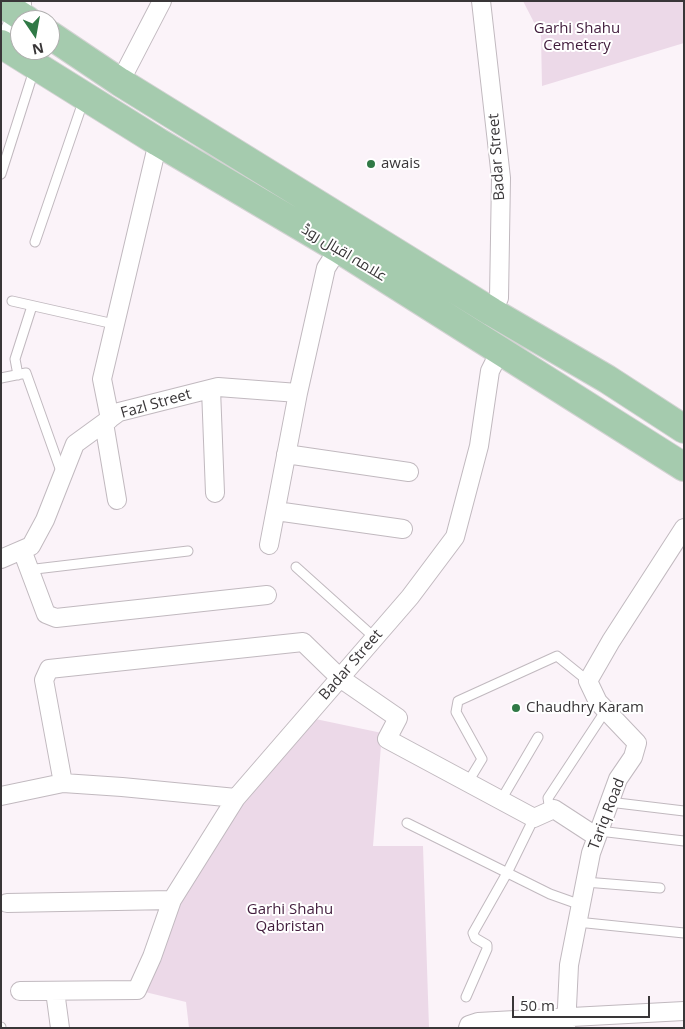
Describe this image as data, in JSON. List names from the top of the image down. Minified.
{"streets":{"main road":["علامہ اقبال روڈ"],"street":["Badar Street","Fazl Street","Tariq Road"]},"crossings":[["Badar Street","علامہ اقبال روڈ"]],"parks":["Garhi Shahu Cemetery","Garhi Shahu Qabristan"],"places":["awais","Chaudhry Karam"],"scale_bar":"50 m","north":"bottom"}
